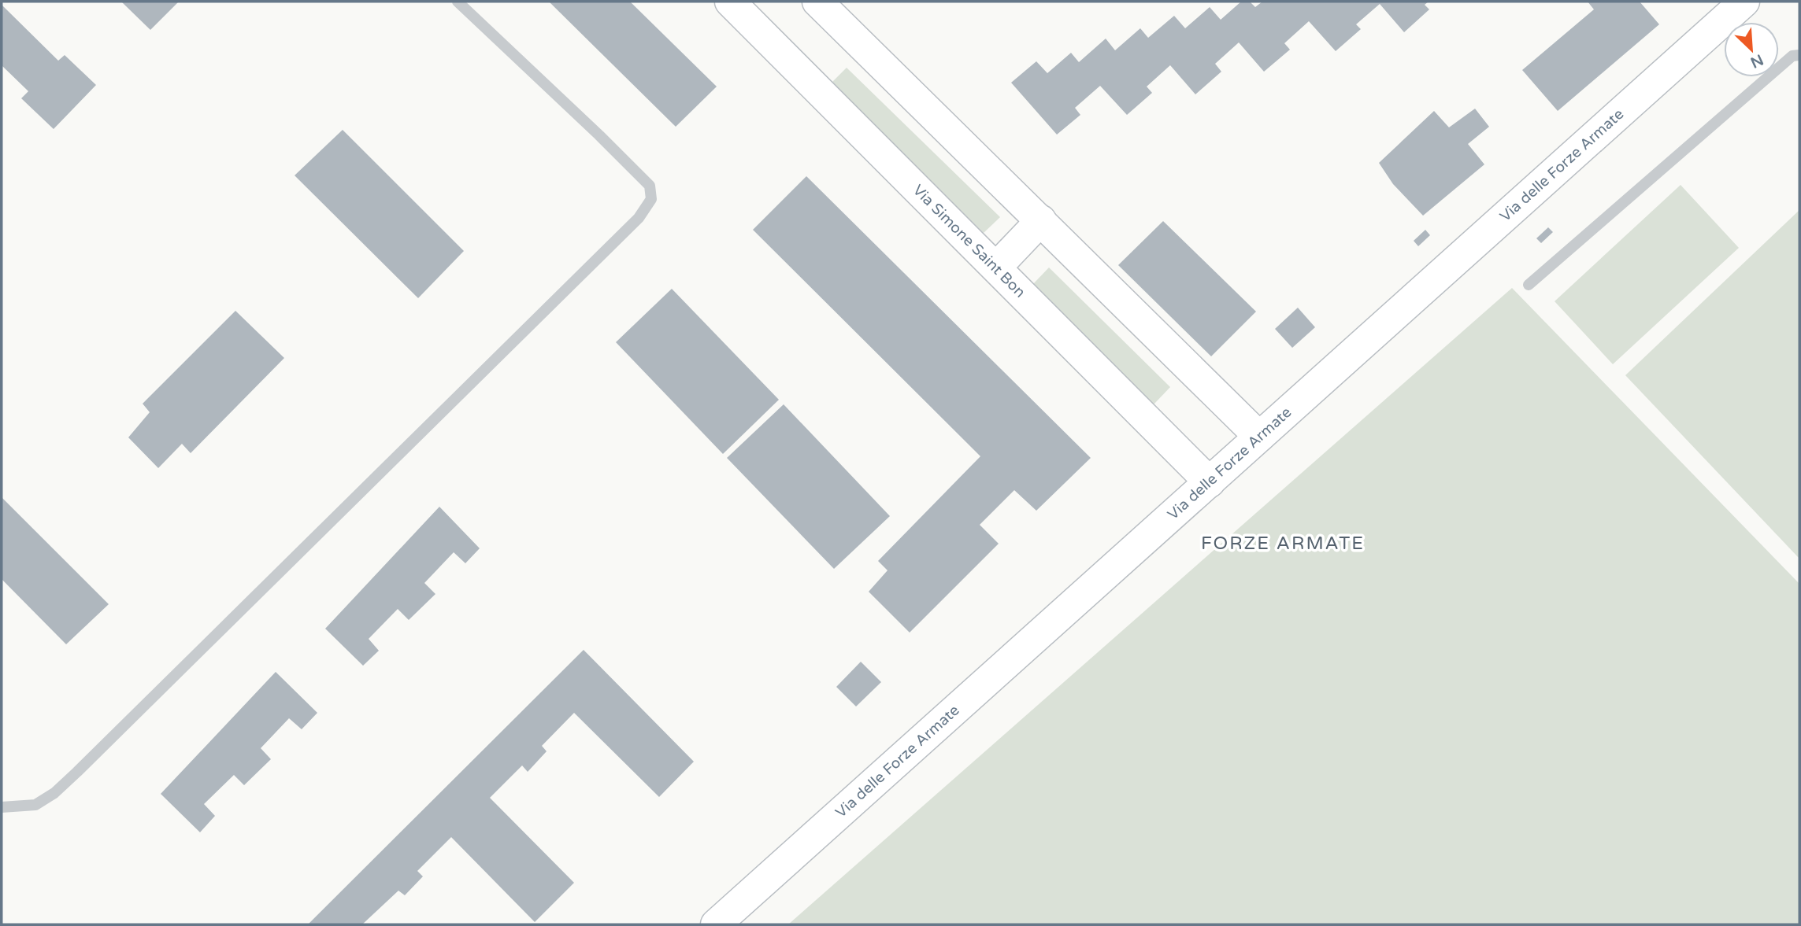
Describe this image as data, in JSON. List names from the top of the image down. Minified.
{"streets":{"street":["Via delle Forze Armate","Via Simone Saint Bon"]},"crossings":[["Via delle Forze Armate","Via Simone Saint Bon"]],"districts":["FORZE ARMATE"],"north":"bottom right"}
